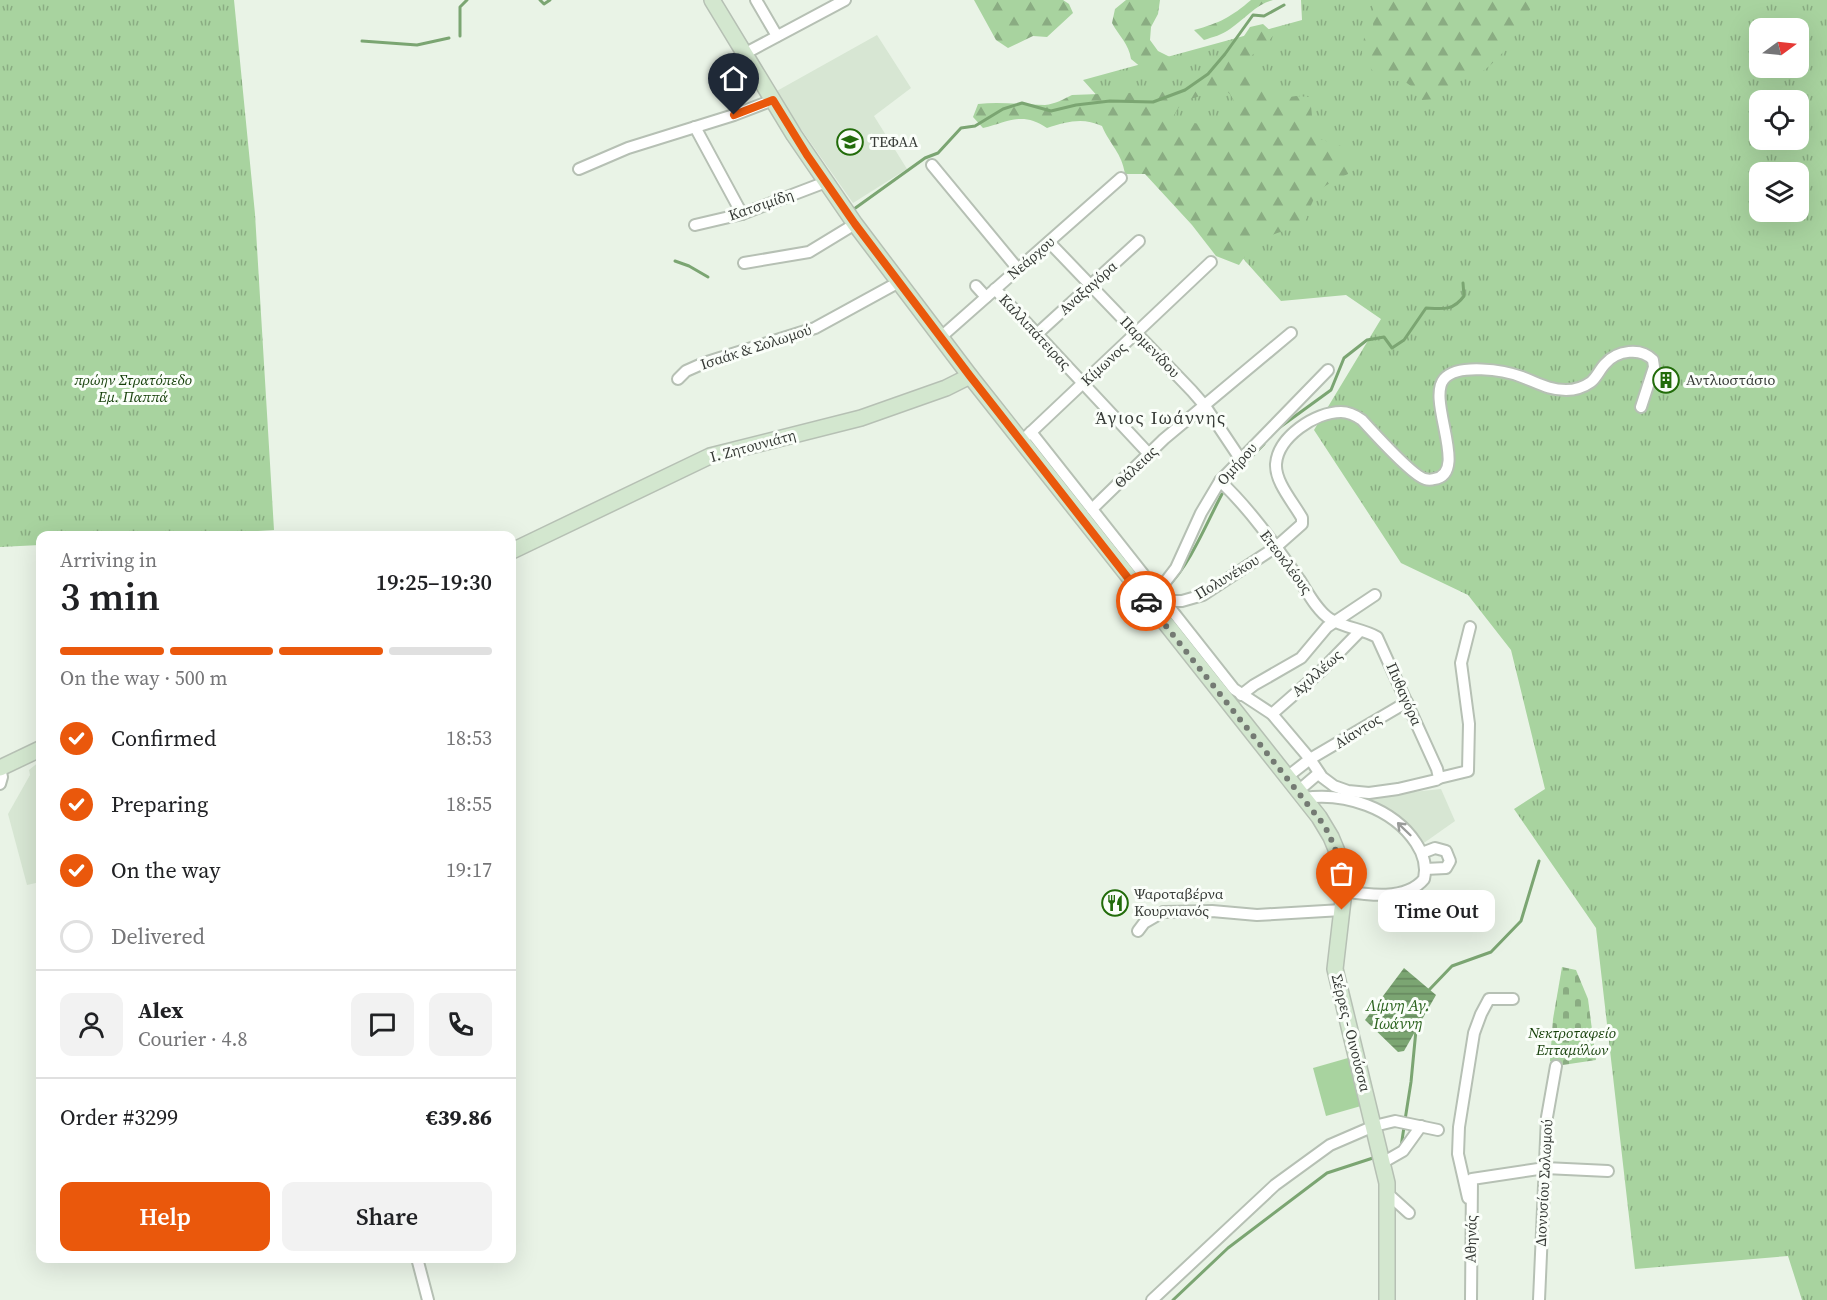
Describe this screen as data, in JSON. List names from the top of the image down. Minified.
{"streets":{"street":["Κατσιμίδη","Νεάρχου","Αναξαγόρα","Καλλιπάτειρας","Ισαάκ & Σολωμού","Παρμενίδου","Κίμωνος","Ι. Ζητουνιάτη","Ομήρου","Θάλειας","Ετεοκλέους","Πολυνέκου","Αχιλλέως","Πυθαγόρα","Αίαντος","Σέρρες - Οινούσσα","Διονυσίου Σολωμού","Αθηνάς"]},"crossings":[["Κατσιμίδη","Σέρρες - Οινούσσα"],["Νεάρχου","Καλλιπάτειρας"],["Νεάρχου","Παρμενίδου"],["Νεάρχου","Σέρρες - Οινούσσα"],["Αναξαγόρα","Καλλιπάτειρας"],["Αναξαγόρα","Παρμενίδου"],["Καλλιπάτειρας","Κίμωνος"],["Καλλιπάτειρας","Θάλειας"],["Ισαάκ & Σολωμού","Σέρρες - Οινούσσα"],["Παρμενίδου","Κίμωνος"],["Παρμενίδου","Ομήρου"],["Παρμενίδου","Θάλειας"],["Κίμωνος","Σέρρες - Οινούσσα"],["Ι. Ζητουνιάτη","Σέρρες - Οινούσσα"],["Ομήρου","Ετεοκλέους"],["Ομήρου","Πολυνέκου"],["Ομήρου","Σέρρες - Οινούσσα"],["Ετεοκλέους","Πολυνέκου"],["Ετεοκλέους","Αχιλλέως"],["Ετεοκλέους","Πυθαγόρα"],["Πολυνέκου","Σέρρες - Οινούσσα"],["Αχιλλέως","Πυθαγόρα"],["Πυθαγόρα","Αίαντος"],["Αίαντος","Σέρρες - Οινούσσα"],["Διονυσίου Σολωμού","Αθηνάς"]],"districts":["Άγιος Ιωάννης"],"water":["Λίμνη Αγ. Ιωάννη"],"parks":["πρώην Στρατόπεδο Εμ. Παππά","Νεκτροταφείο Επταμύλων"],"places":{"school or university":["ΤΕΦΑΑ"],"building":["Αντλιοστάσιο"],"restaurant":["Ψαροταβέρνα Κουρνιανός"],"other":["Time Out"]},"north":"right","page":{"heading":["3 min","Arriving in","19:25–19:30"],"panel":["Alex","Courier · 4.8","Order #3299","€39.86"],"bar":"On the way · 500 m","list":[["Confirmed","18:53"],["Preparing","18:55"],["On the way","19:17"],"Delivered"],"bubble":"Time Out","buttons":["Help","Share"]}}
